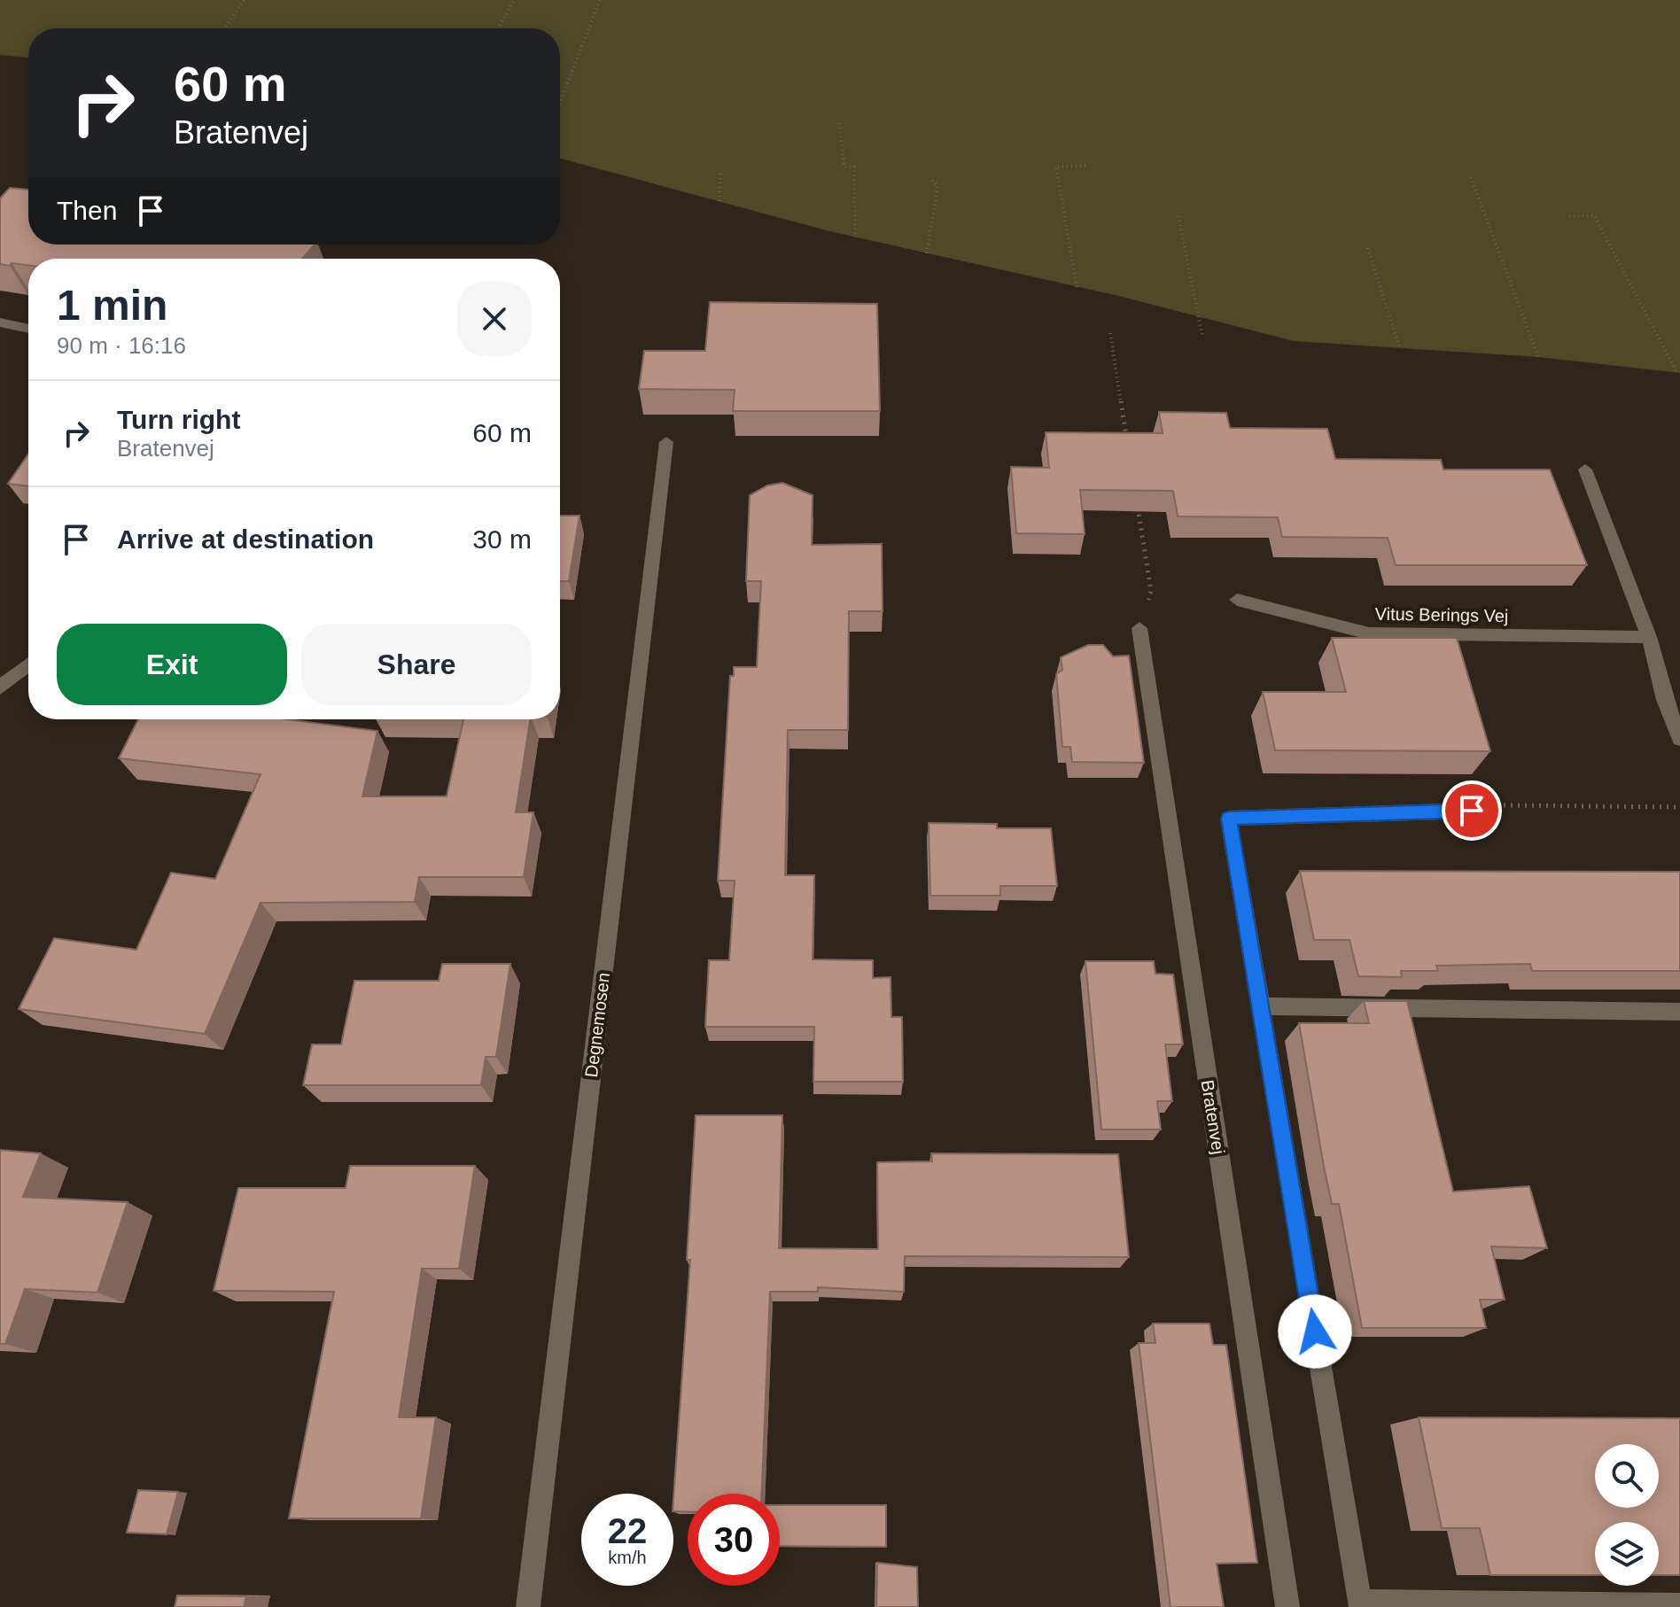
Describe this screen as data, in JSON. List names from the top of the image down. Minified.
{"streets":{"street":["Vitus Berings Vej","Degnemosen","Bratenvej"]},"page":{"turn":["60 m","Bratenvej"],"then":"Then","heading":["1 min","90 m · 16:16"],"list":[{"name":"Turn right","note":"Bratenvej","value":"60 m"},{"name":"Arrive at destination","value":"30 m"}],"buttons":["Exit","Share"],"speed":"22 km/h","limit":"30"}}
